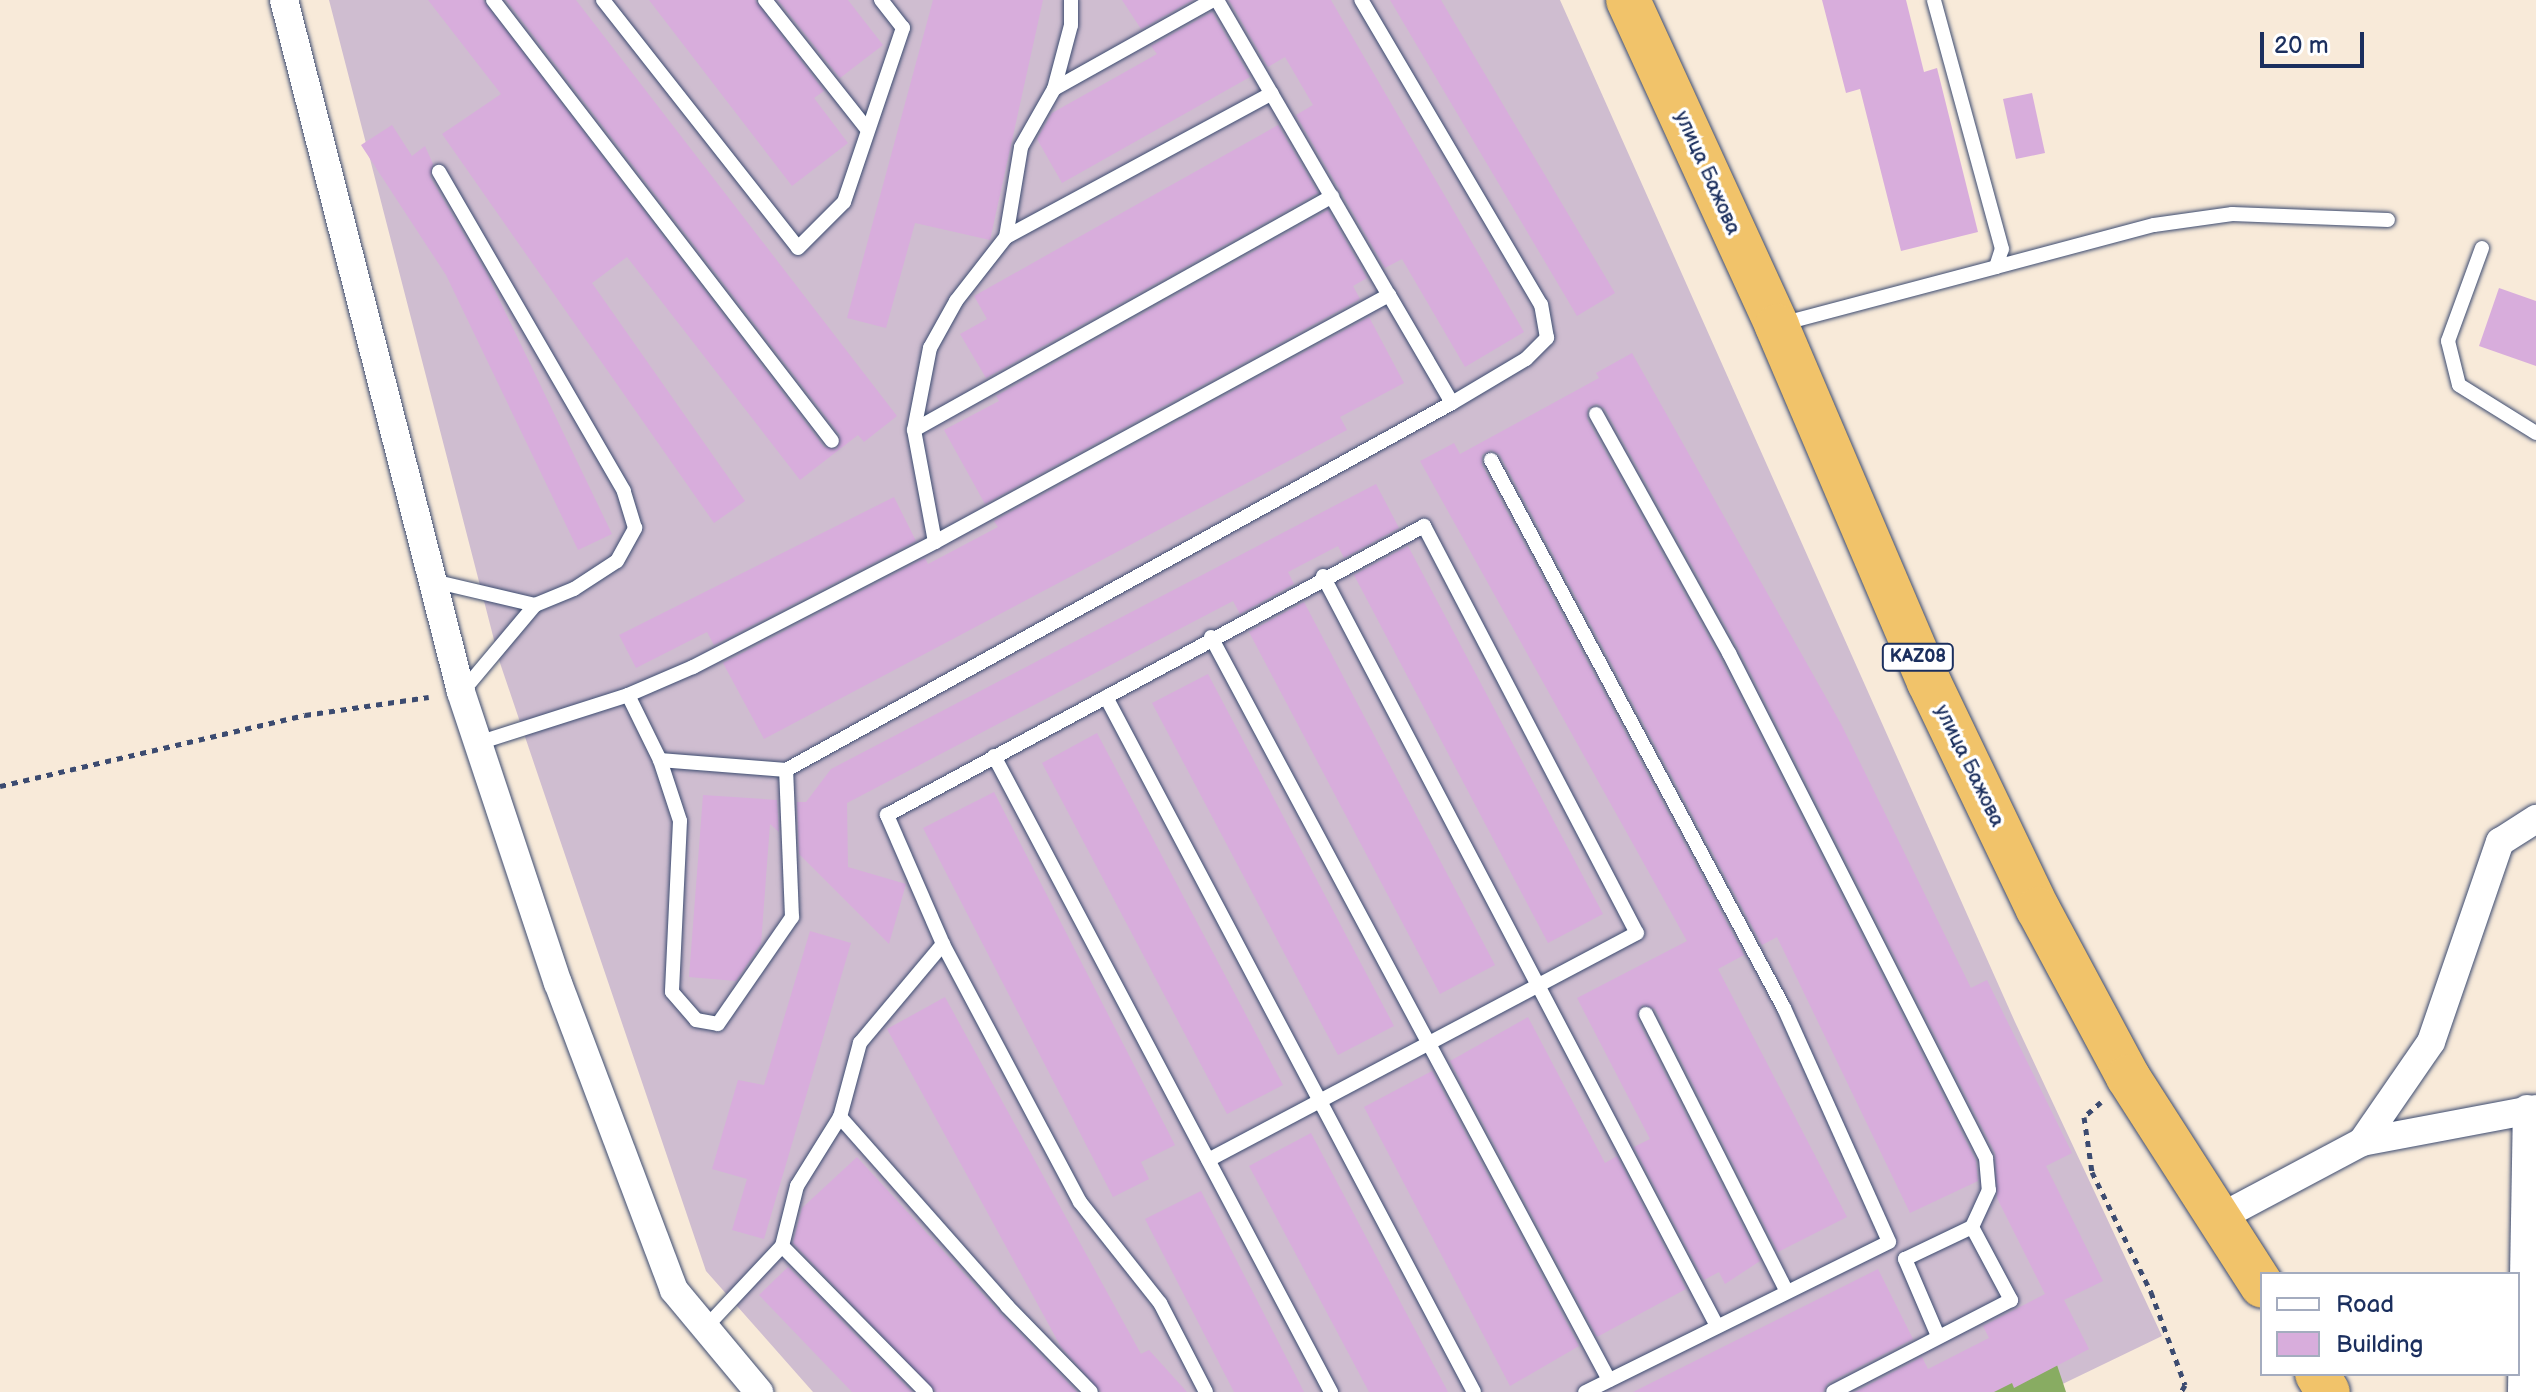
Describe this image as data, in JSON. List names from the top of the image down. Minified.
{"streets":{"highway":["улица Бажова","KAZ08"]},"legend":["Road","Building"],"scale_bar":"20 m"}
